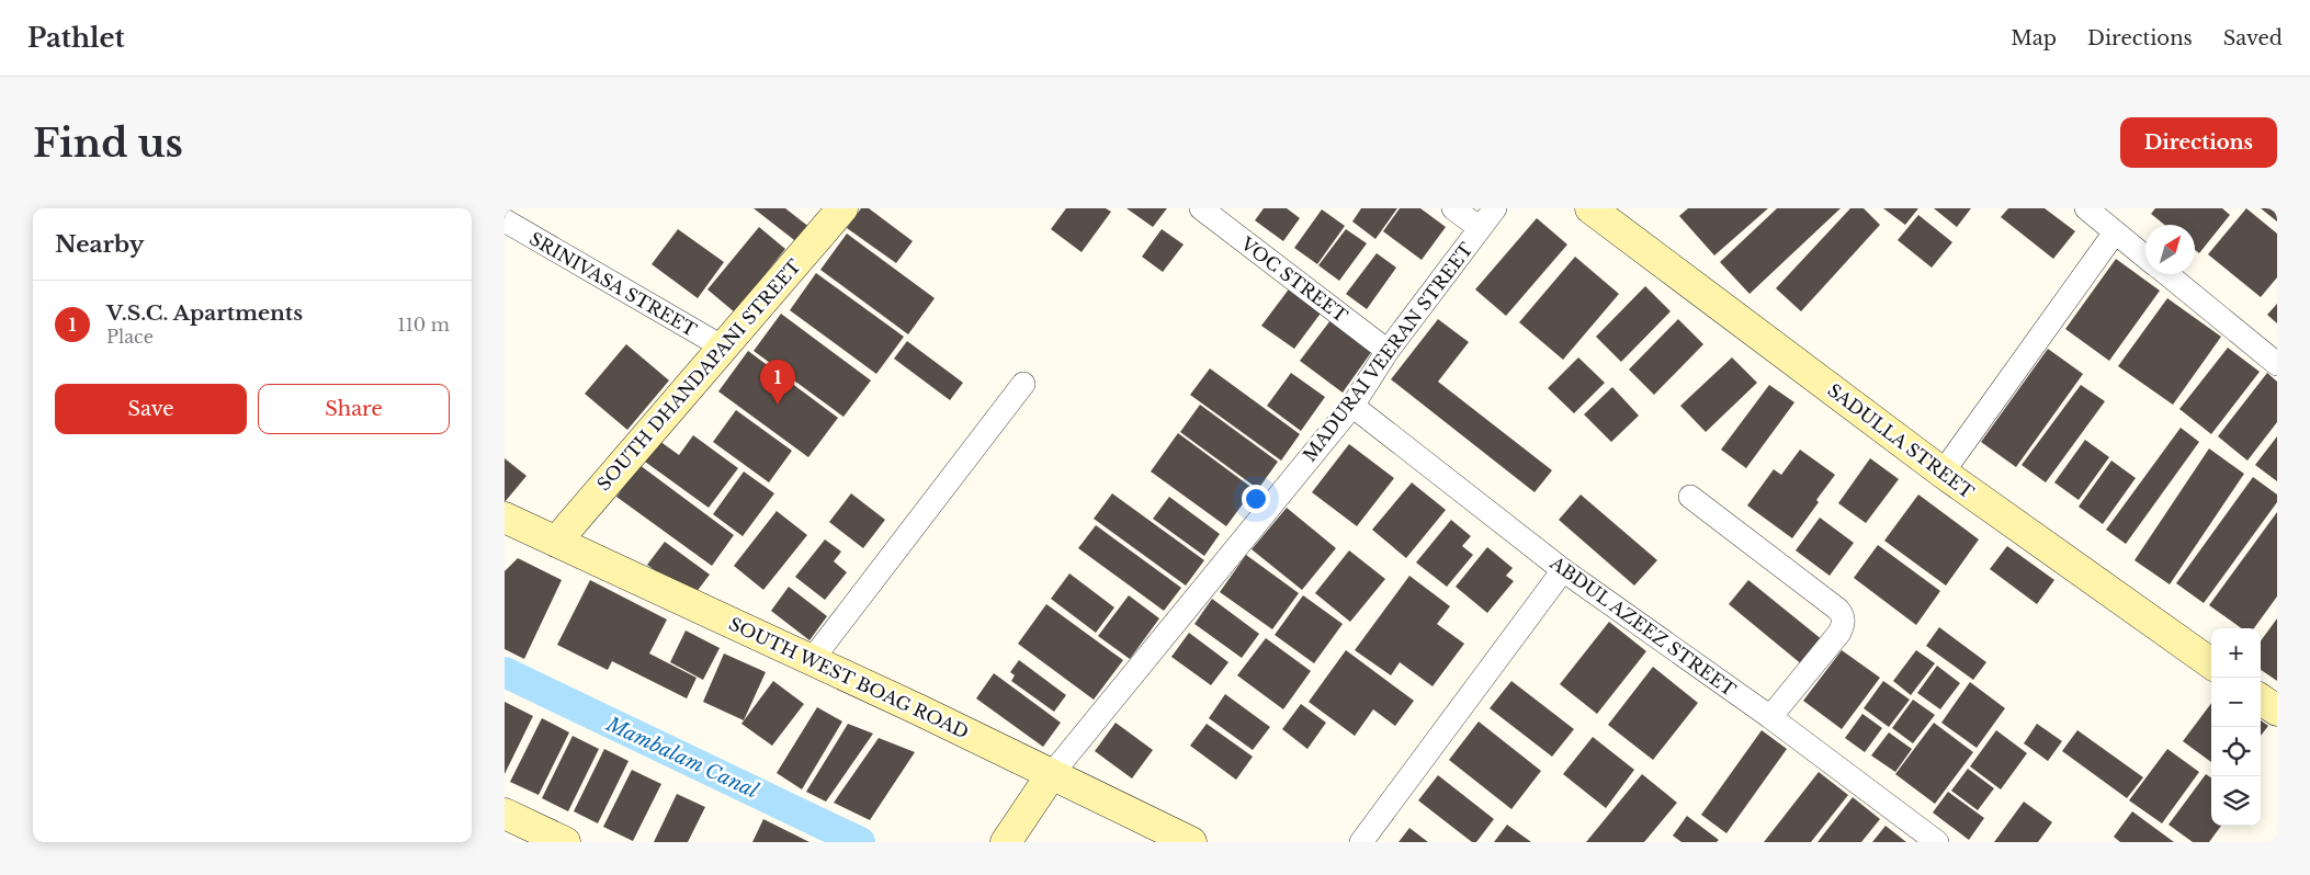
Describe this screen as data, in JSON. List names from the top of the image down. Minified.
{"streets":{"street":["VOC STREET","SRINIVASA STREET","MADURAI VEERAN STREET","SOUTH DHANDAPANI STREET","SADULLA STREET","ABDUL AZEEZ STREET","SOUTH WEST BOAG ROAD"]},"crossings":[["VOC STREET","MADURAI VEERAN STREET"],["SRINIVASA STREET","SOUTH DHANDAPANI STREET"],["MADURAI VEERAN STREET","ABDUL AZEEZ STREET"],["MADURAI VEERAN STREET","SOUTH WEST BOAG ROAD"],["SOUTH DHANDAPANI STREET","SOUTH WEST BOAG ROAD"]],"water":["Mambalam Canal"],"north":"top right","page":{"header":"Pathlet","nav":["Map","Directions","Saved"],"buttons":["Directions",["Save","Share"]],"title":"Find us","heading":"Nearby","list":[{"mark":"1","name":"V.S.C. Apartments","note":"Place","value":"110 m"}],"pins":"1","map_buttons":["+","−"]}}
